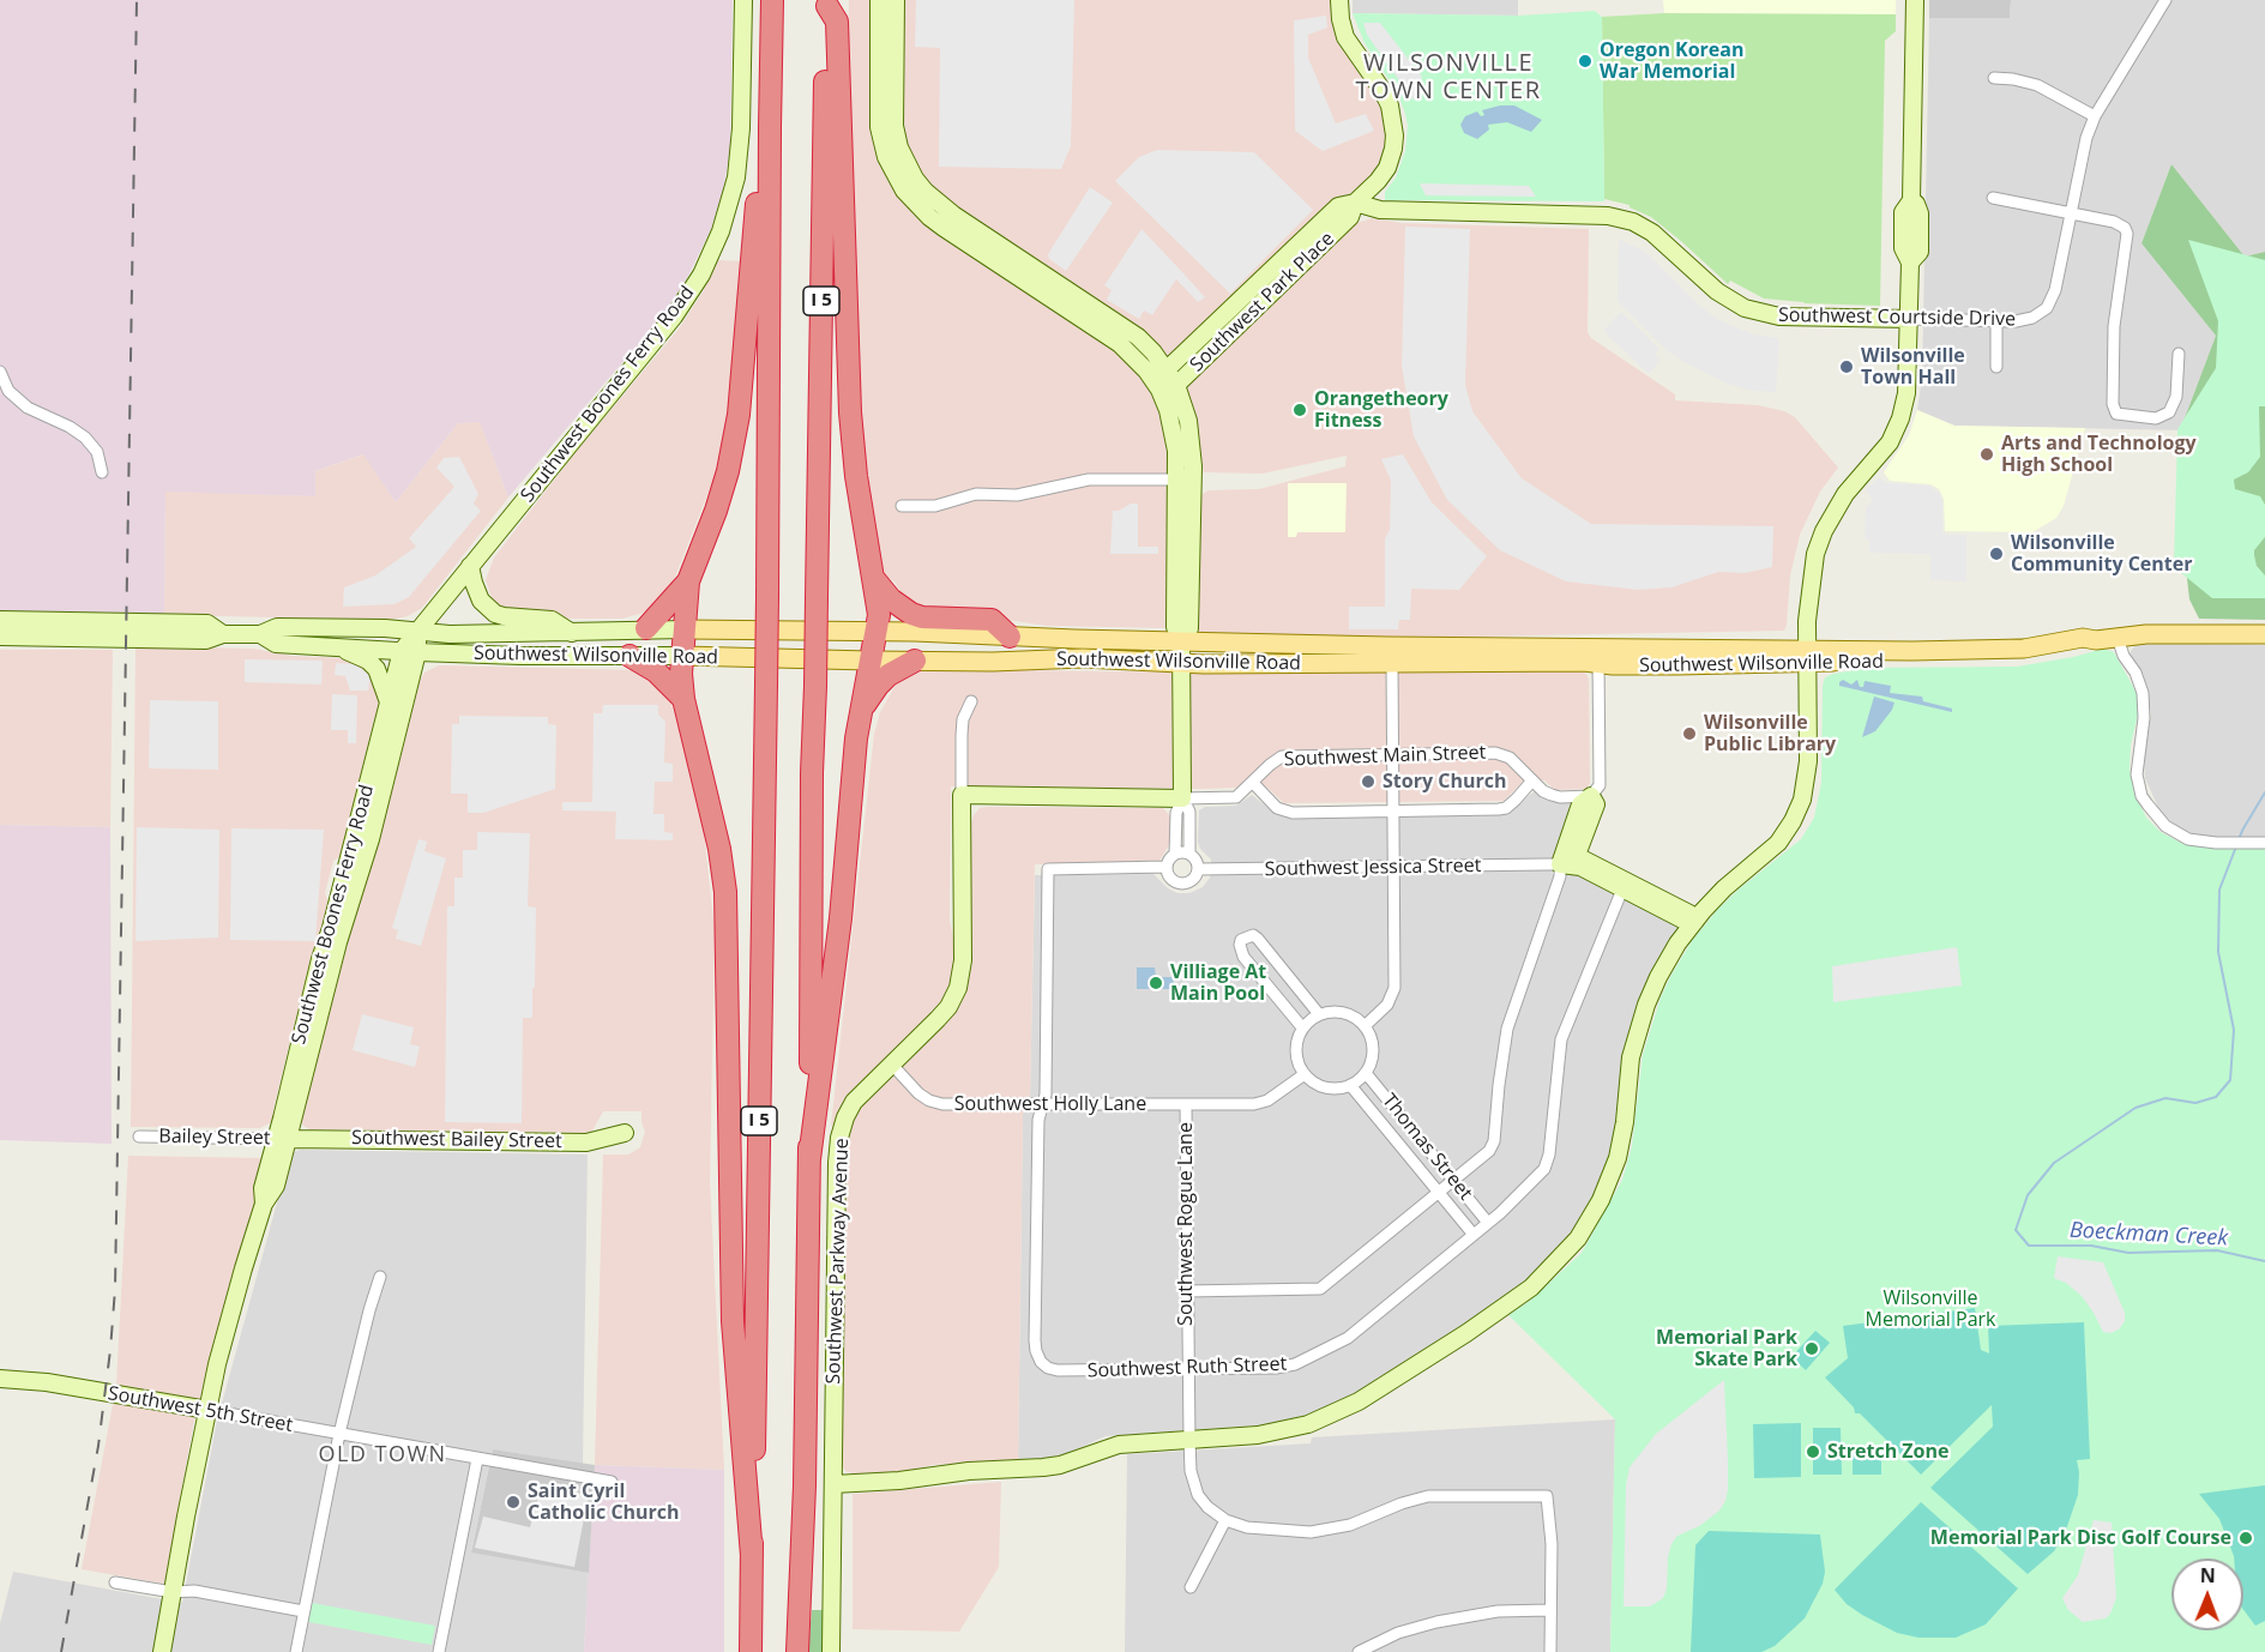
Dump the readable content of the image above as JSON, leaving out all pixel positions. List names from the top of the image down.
{
  "streets": {
    "highway": ["I 5"],
    "main road": ["Southwest Wilsonville Road"],
    "street": [
      "Southwest Park Place",
      "Southwest Courtside Drive",
      "Southwest Boones Ferry Road",
      "Southwest Main Street",
      "Southwest Jessica Street",
      "Southwest Holly Lane",
      "Bailey Street",
      "Southwest Bailey Street",
      "Thomas Street",
      "Southwest Rogue Lane",
      "Southwest Parkway Avenue",
      "Southwest Ruth Street",
      "Southwest 5th Street"
    ]
  },
  "crossings": [
    ["I 5", "Southwest Wilsonville Road"],
    ["Southwest Park Place", "Southwest Courtside Drive"],
    ["Southwest Boones Ferry Road", "Southwest Wilsonville Road"],
    ["Southwest Boones Ferry Road", "Bailey Street"],
    ["Southwest Boones Ferry Road", "Southwest Bailey Street"],
    ["Southwest Boones Ferry Road", "Southwest 5th Street"],
    ["Southwest Main Street", "Southwest Parkway Avenue"],
    ["Southwest Jessica Street", "Southwest Ruth Street"],
    ["Southwest Holly Lane", "Thomas Street"],
    ["Southwest Holly Lane", "Southwest Rogue Lane"],
    ["Southwest Holly Lane", "Southwest Parkway Avenue"],
    ["Southwest Holly Lane", "Southwest Ruth Street"],
    ["Bailey Street", "Southwest Bailey Street"],
    ["Thomas Street", "Southwest Ruth Street"],
    ["Southwest Rogue Lane", "Southwest Ruth Street"]
  ],
  "districts": ["WILSONVILLE TOWN CENTER", "OLD TOWN"],
  "water": ["Boeckman Creek"],
  "parks": ["Wilsonville Memorial Park"],
  "places": [
    "Oregon Korean War Memorial",
    "Wilsonville Town Hall",
    "Orangetheory Fitness",
    "Arts and Technology High School",
    "Wilsonville Community Center",
    "Wilsonville Public Library",
    "Story Church",
    "Villiage At Main Pool",
    "Memorial Park Skate Park",
    "Stretch Zone",
    "Saint Cyril Catholic Church",
    "Memorial Park Disc Golf Course"
  ],
  "north": "top"
}
